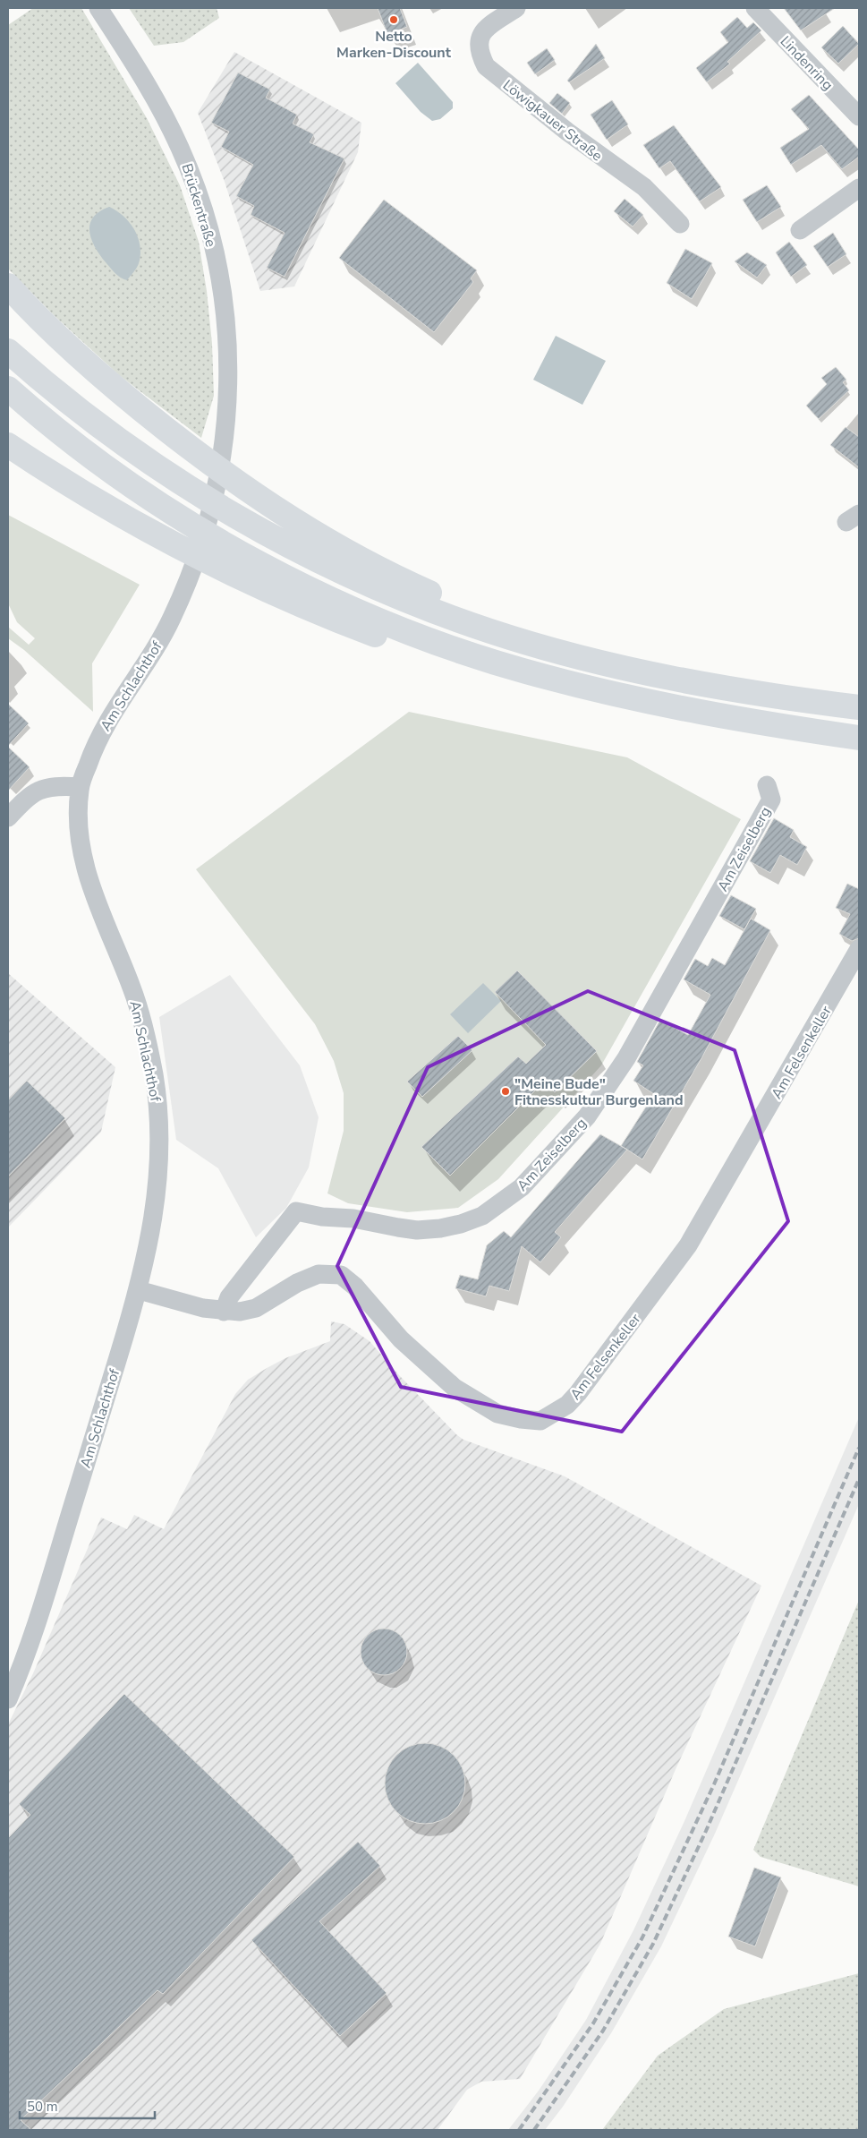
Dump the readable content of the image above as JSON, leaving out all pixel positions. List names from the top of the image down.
{
  "streets": {
    "street": [
      "Lindenring",
      "Löwigkauer Straße",
      "Brückentraße",
      "Am Schlachthof",
      "Am Zeiselberg",
      "Am Felsenkeller"
    ]
  },
  "crossings": [
    ["Brückentraße", "Am Schlachthof"],
    ["Am Schlachthof", "Am Felsenkeller"],
    ["Am Zeiselberg", "Am Felsenkeller"]
  ],
  "places": ["Netto Marken-Discount", "\"Meine Bude\" Fitnesskultur Burgenland"],
  "scale_bar": "50 m"
}
